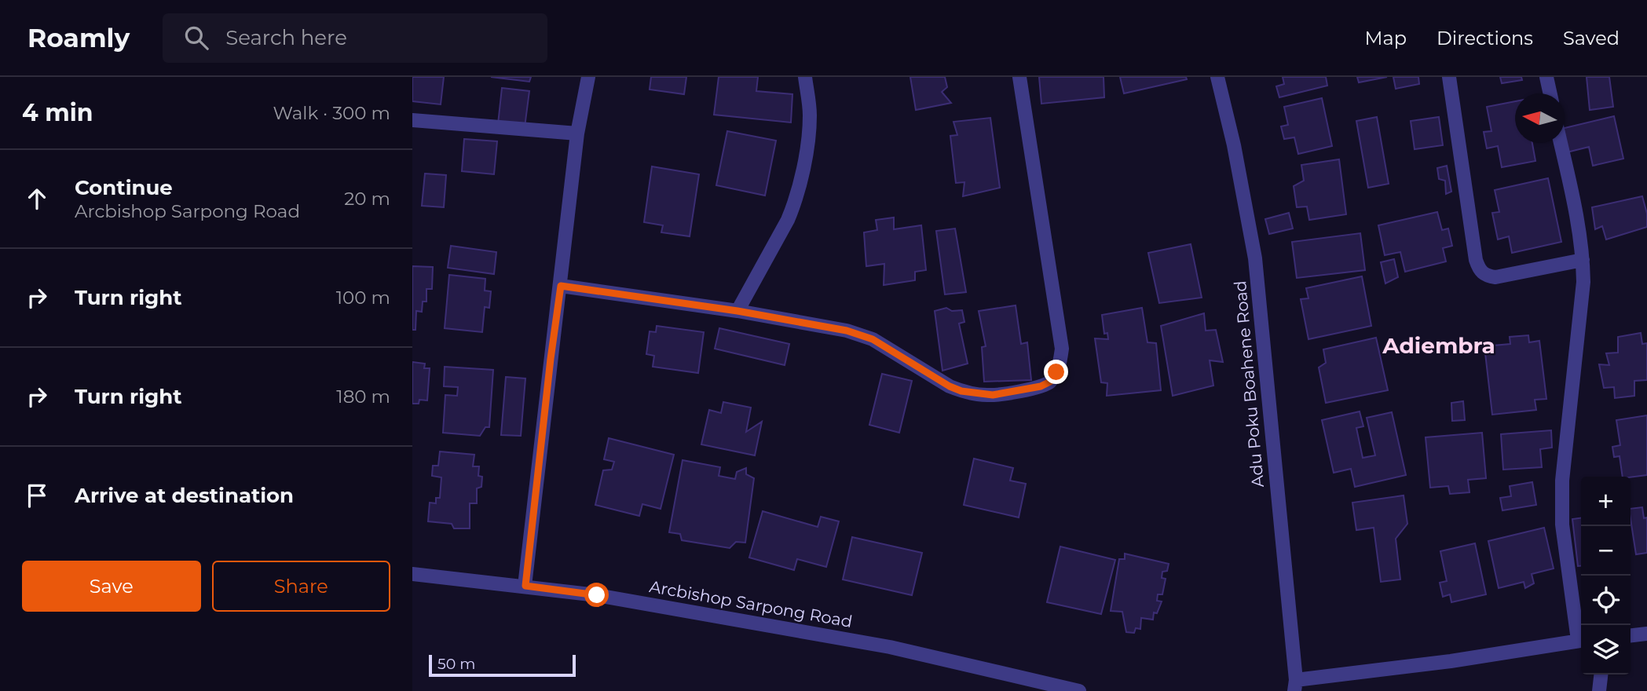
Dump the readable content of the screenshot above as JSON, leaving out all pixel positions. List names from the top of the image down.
{
  "streets": {
    "street": ["Adu Poku Boahene Road", "Arcbishop Sarpong Road"]
  },
  "districts": ["Adiembra"],
  "scale_bar": "50 m",
  "north": "left",
  "page": {
    "header": "Roamly",
    "search": "Search here",
    "nav": ["Map", "Directions", "Saved"],
    "heading": ["4 min", "Walk · 300 m"],
    "list": [
      ["Continue", "Arcbishop Sarpong Road", "20 m"],
      ["Turn right", "100 m"],
      ["Turn right", "180 m"],
      "Arrive at destination"
    ],
    "map_buttons": ["+", "−"],
    "buttons": ["Save", "Share"],
    "scale": "50 m"
  }
}
